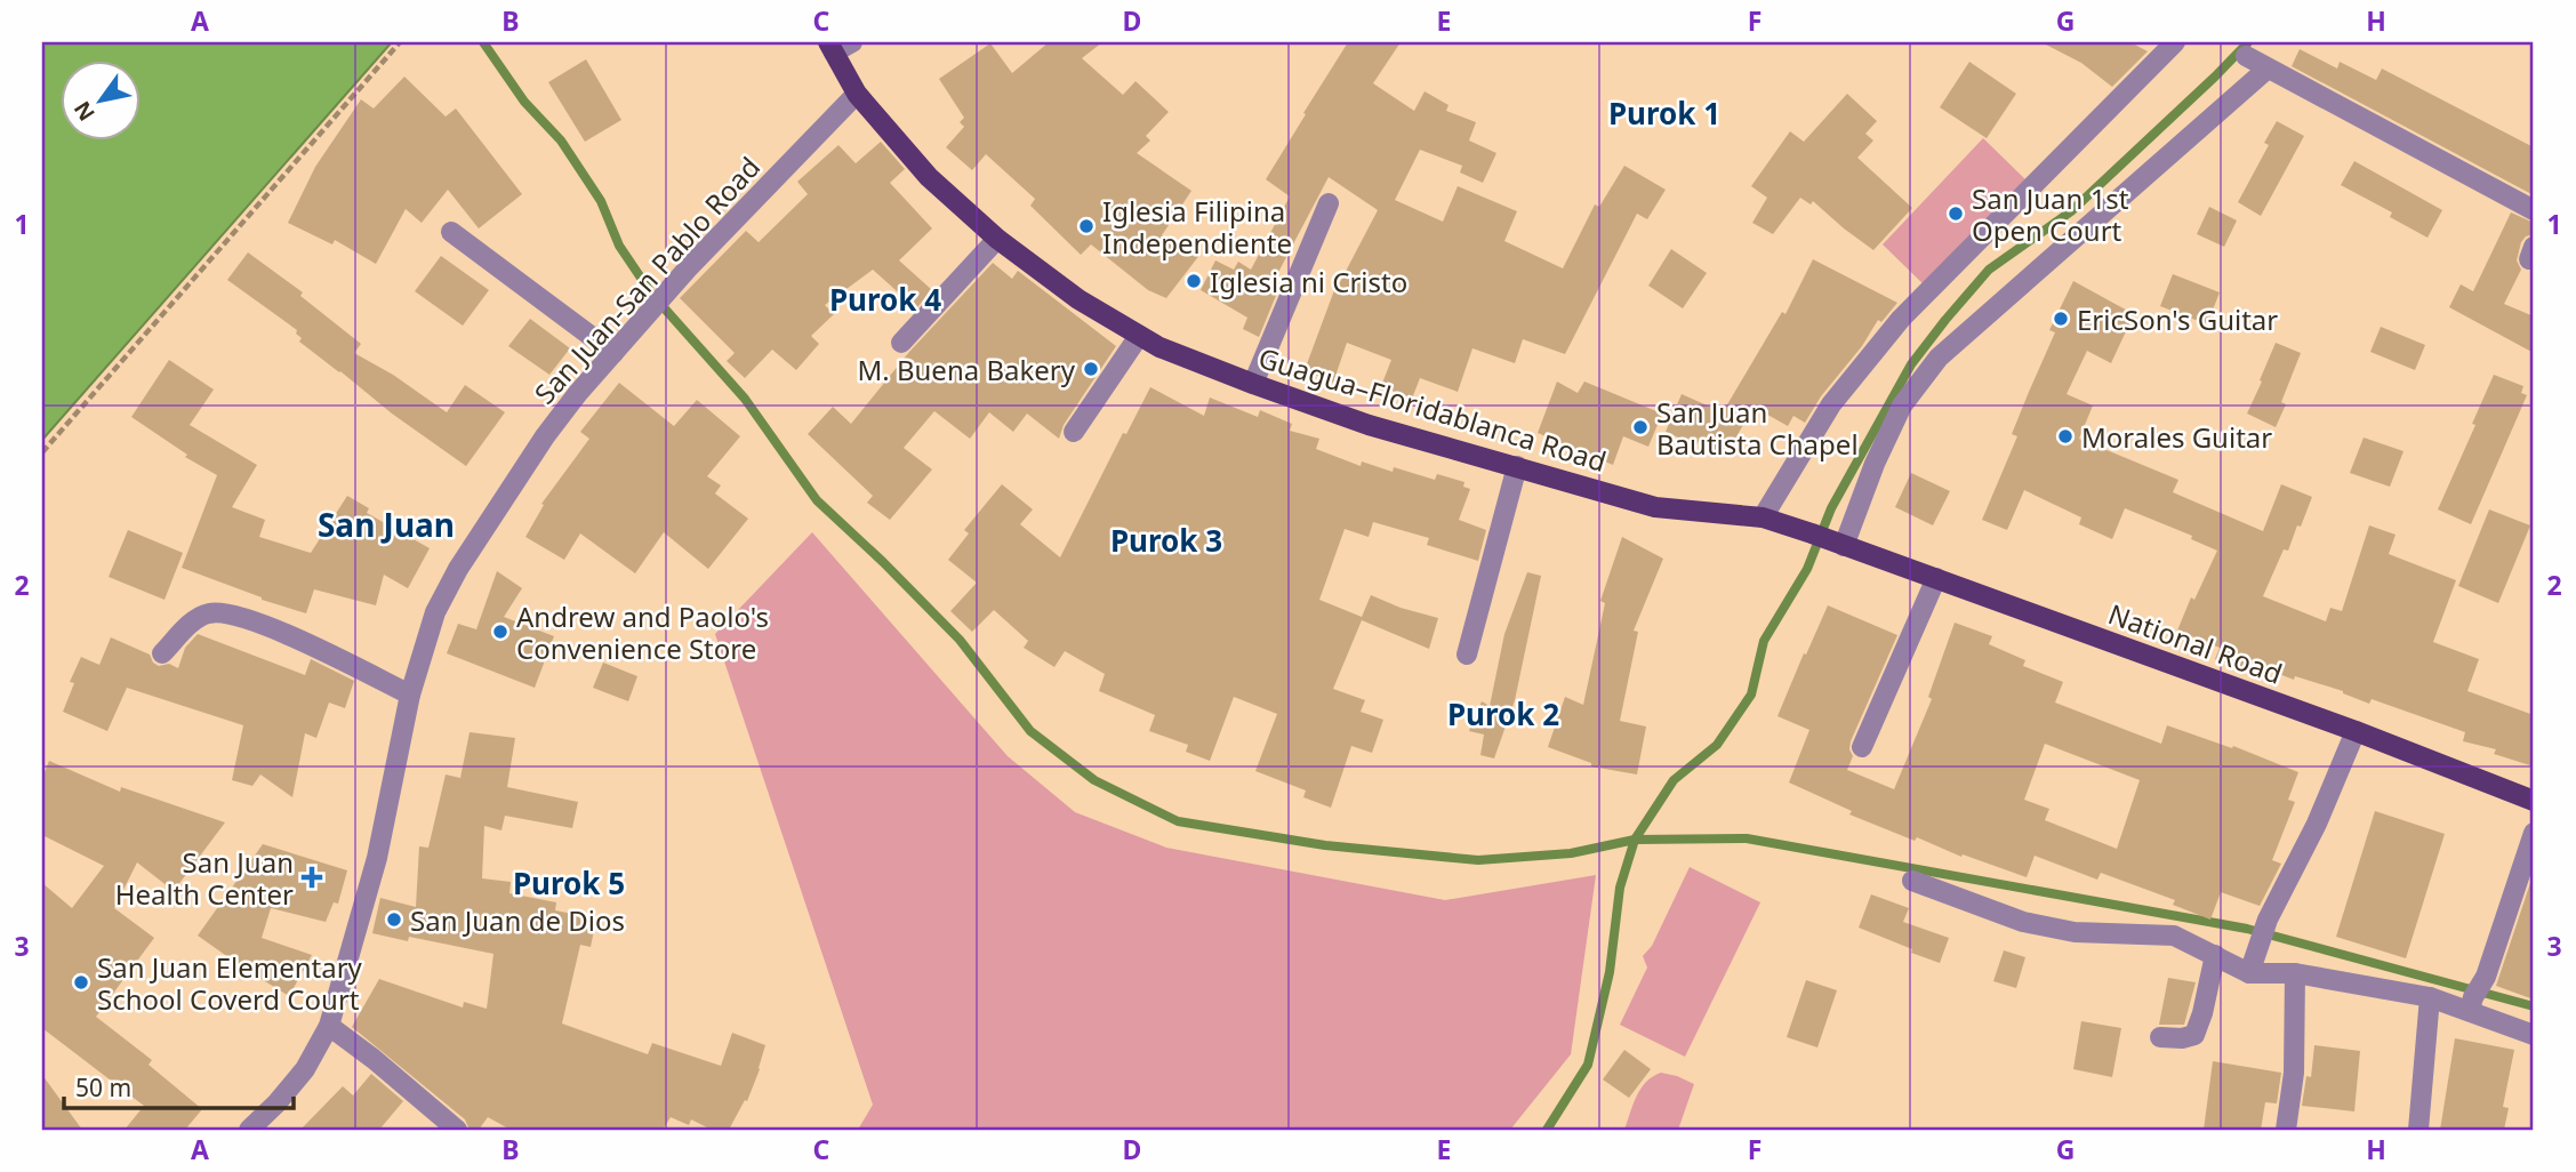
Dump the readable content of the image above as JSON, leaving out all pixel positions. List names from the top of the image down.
{
  "streets": {
    "main road": ["Guagua–Floridablanca Road", "National Road"],
    "street": ["San Juan-San Pablo Road"]
  },
  "crossings": [
    ["San Juan-San Pablo Road", "Guagua–Floridablanca Road"],
    ["Guagua–Floridablanca Road", "National Road"]
  ],
  "districts": [
    "Purok 1",
    "Purok 4",
    "San Juan",
    "Purok 3",
    "Purok 2",
    "Purok 5"
  ],
  "places": {
    "other": [
      "San Juan 1st Open Court",
      "Iglesia Filipina Independiente",
      "Iglesia ni Cristo",
      "EricSon's Guitar",
      "M. Buena Bakery",
      "San Juan Bautista Chapel",
      "Morales Guitar",
      "Andrew and Paolo's Convenience Store",
      "San Juan de Dios",
      "San Juan Elementary School Coverd Court"
    ],
    "health": ["San Juan Health Center"]
  },
  "scale_bar": "50 m",
  "north": "bottom left",
  "grid": {
    "columns": [
      "A",
      "B",
      "C",
      "D",
      "E",
      "F",
      "G",
      "H"
    ],
    "rows": ["1", "2", "3"]
  }
}
